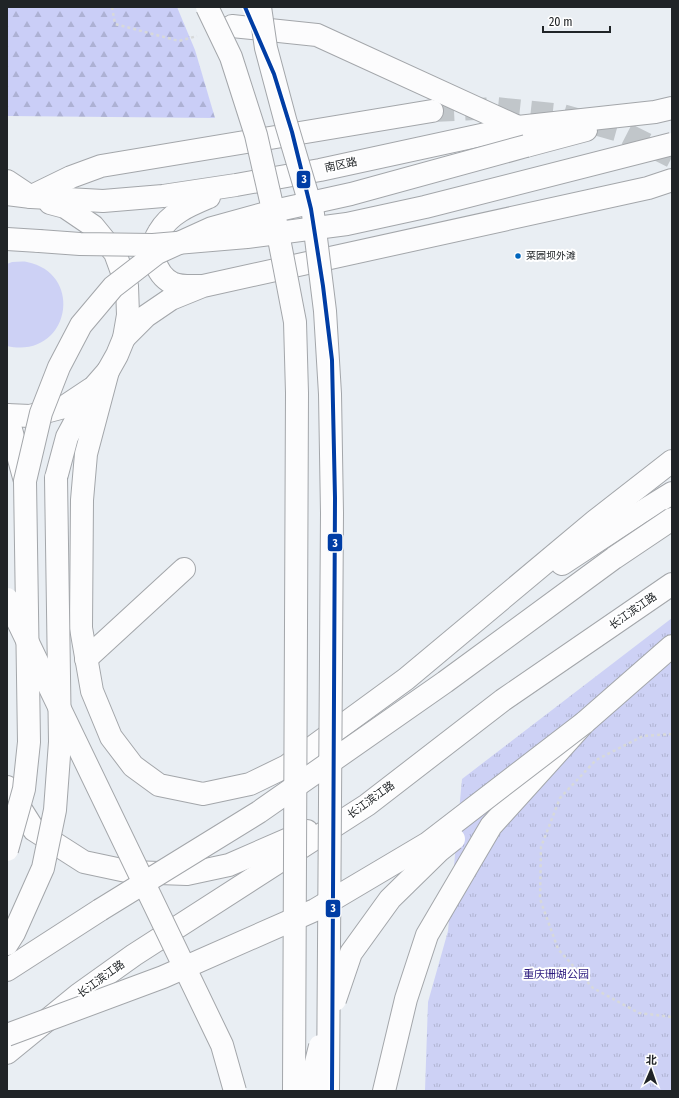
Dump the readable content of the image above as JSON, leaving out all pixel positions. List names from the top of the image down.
{
  "streets": {
    "main road": ["南区路", "长江滨江路"]
  },
  "parks": ["重庆珊瑚公园"],
  "places": ["菜园坝外滩"],
  "lines": ["transit line 3"],
  "scale_bar": "20 m",
  "north": "top"
}
